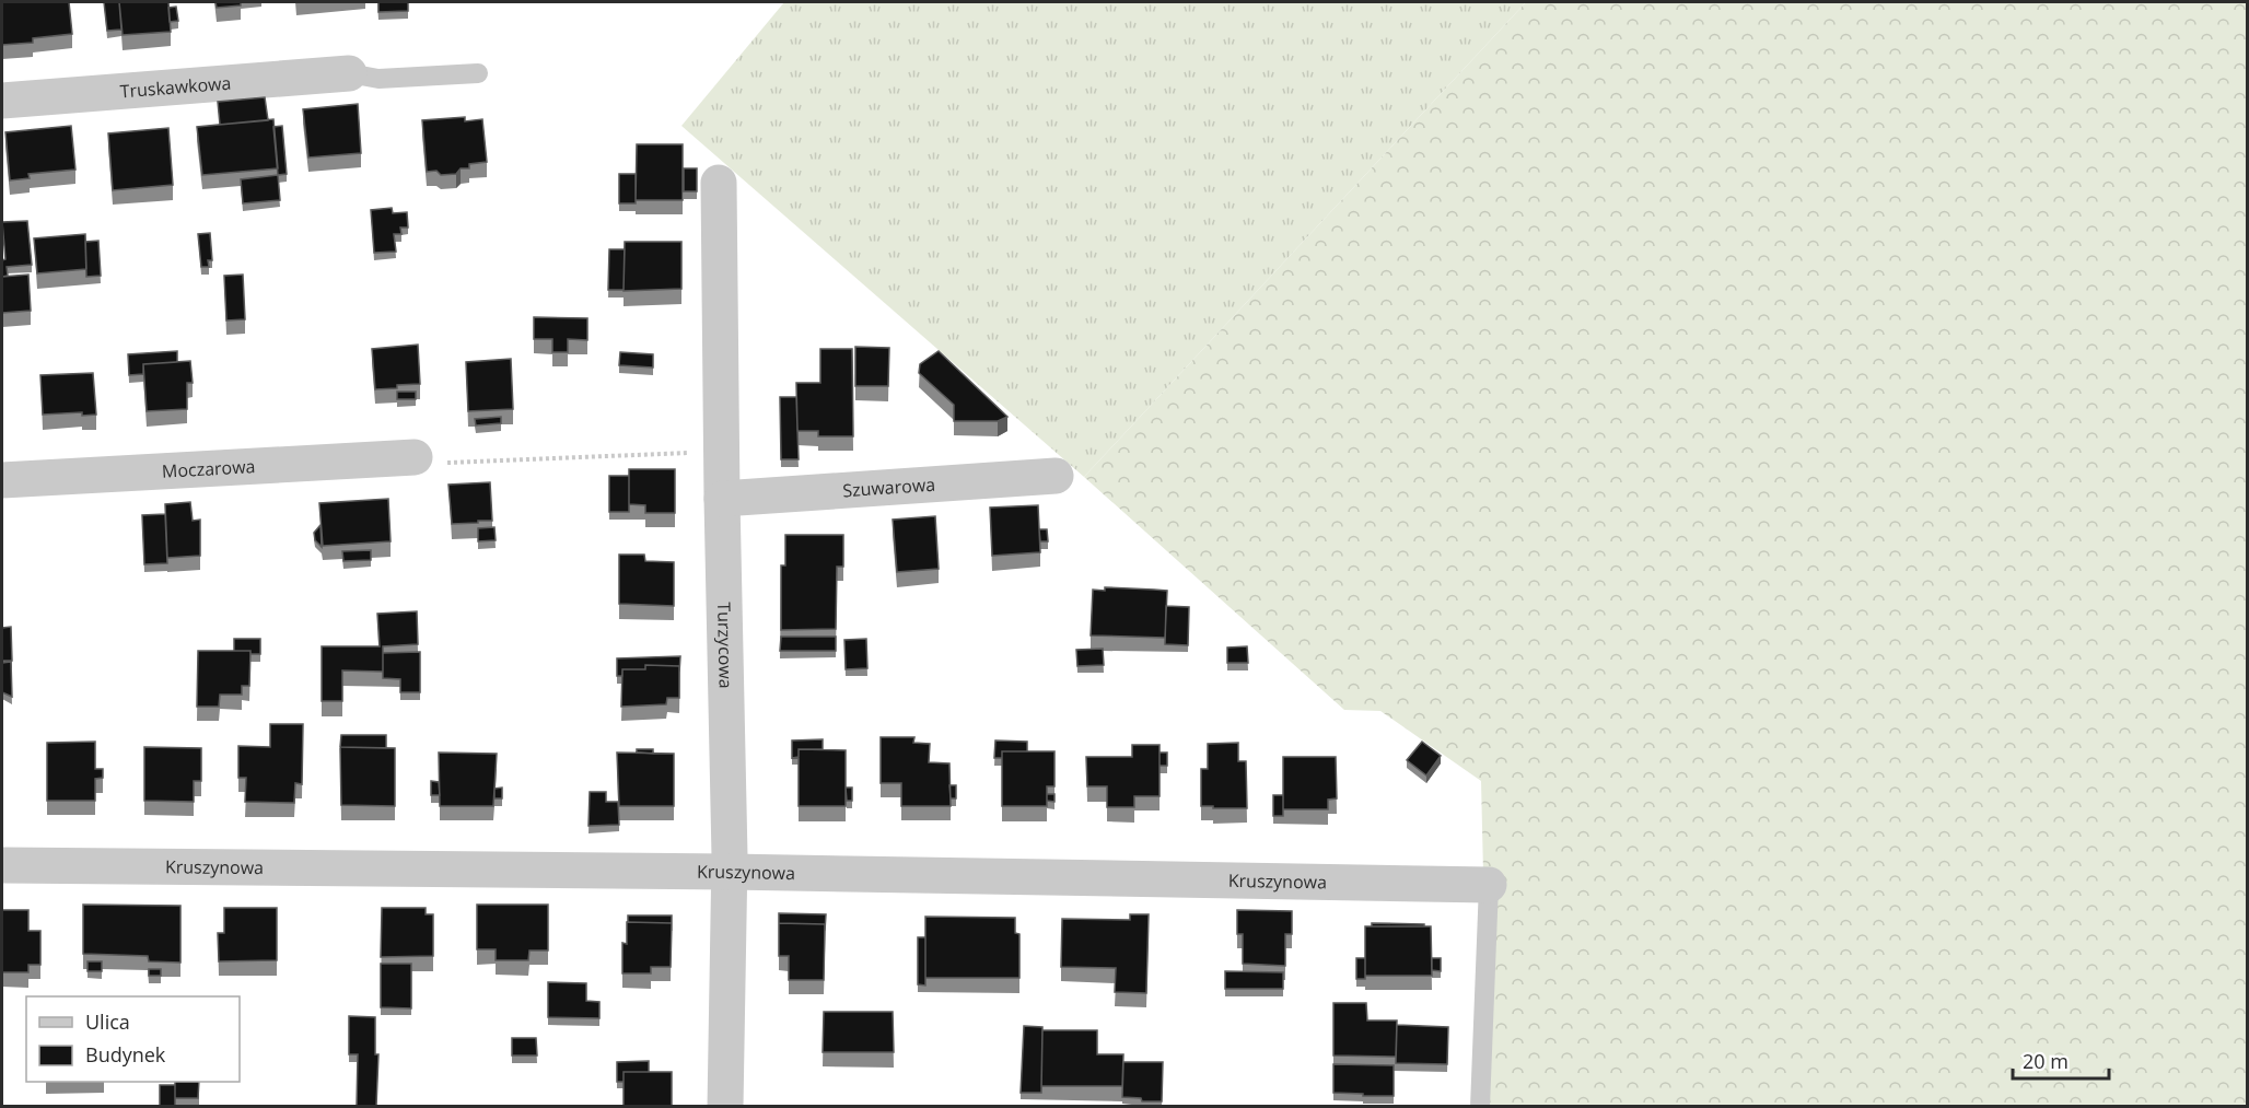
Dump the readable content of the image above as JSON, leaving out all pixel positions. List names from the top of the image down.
{
  "streets": {
    "street": [
      "Truskawkowa",
      "Moczarowa",
      "Szuwarowa",
      "Turzycowa",
      "Kruszynowa"
    ]
  },
  "crossings": [
    ["Szuwarowa", "Turzycowa"],
    ["Turzycowa", "Kruszynowa"]
  ],
  "legend": ["Ulica", "Budynek"],
  "scale_bar": "20 m"
}
